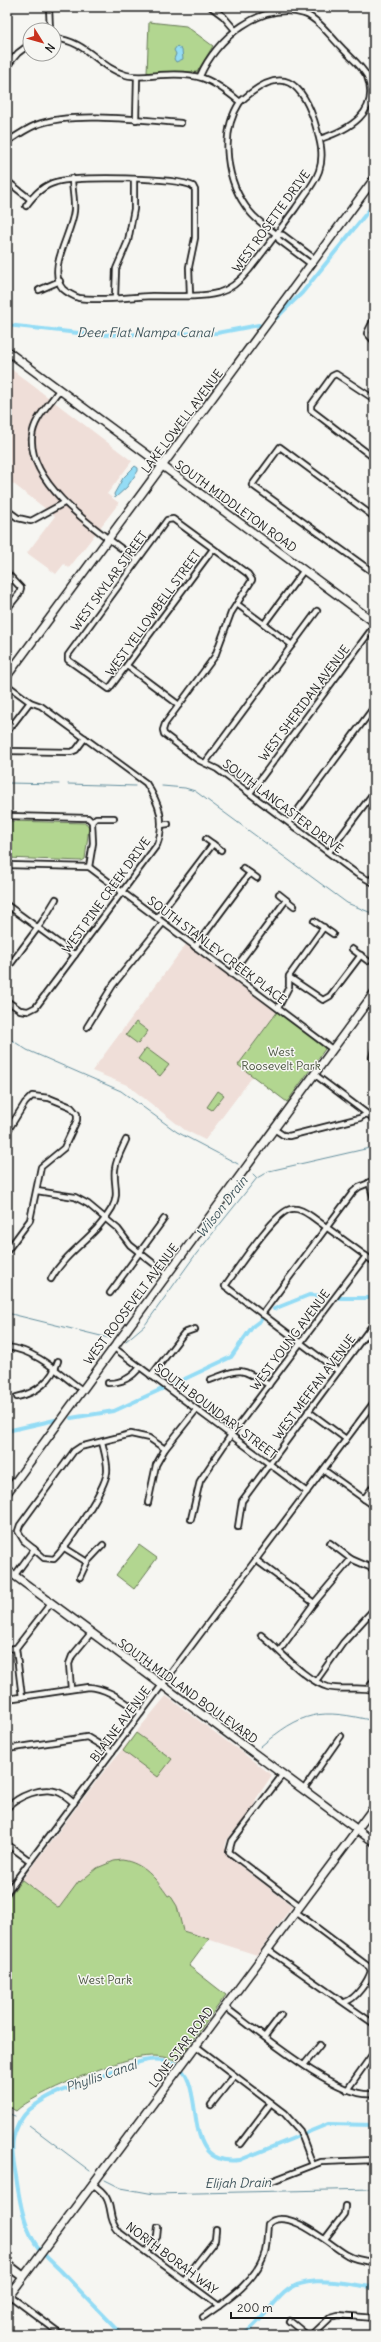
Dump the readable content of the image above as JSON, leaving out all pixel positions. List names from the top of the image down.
{
  "streets": {
    "street": [
      "WEST ROSETTE DRIVE",
      "LAKE LOWELL AVENUE",
      "SOUTH MIDDLETON ROAD",
      "WEST SKYLAR STREET",
      "WEST YELLOWBELL STREET",
      "WEST SHERIDAN AVENUE",
      "SOUTH LANCASTER DRIVE",
      "WEST PINE CREEK DRIVE",
      "SOUTH STANLEY CREEK PLACE",
      "WEST ROOSEVELT AVENUE",
      "WEST YOUNG AVENUE",
      "WEST MEFFAN AVENUE",
      "SOUTH BOUNDARY STREET",
      "SOUTH MIDLAND BOULEVARD",
      "BLAINE AVENUE",
      "LONE STAR ROAD",
      "NORTH BORAH WAY"
    ]
  },
  "crossings": [
    ["LAKE LOWELL AVENUE", "SOUTH MIDDLETON ROAD"],
    ["SOUTH MIDDLETON ROAD", "WEST SHERIDAN AVENUE"],
    ["WEST SKYLAR STREET", "WEST YELLOWBELL STREET"],
    ["WEST SHERIDAN AVENUE", "SOUTH LANCASTER DRIVE"],
    ["WEST PINE CREEK DRIVE", "SOUTH STANLEY CREEK PLACE"],
    ["SOUTH STANLEY CREEK PLACE", "WEST ROOSEVELT AVENUE"],
    ["WEST ROOSEVELT AVENUE", "SOUTH BOUNDARY STREET"],
    ["WEST YOUNG AVENUE", "SOUTH BOUNDARY STREET"],
    ["WEST MEFFAN AVENUE", "SOUTH BOUNDARY STREET"],
    ["SOUTH BOUNDARY STREET", "BLAINE AVENUE"],
    ["SOUTH MIDLAND BOULEVARD", "BLAINE AVENUE"],
    ["SOUTH MIDLAND BOULEVARD", "LONE STAR ROAD"],
    ["LONE STAR ROAD", "NORTH BORAH WAY"]
  ],
  "water": [
    "Deer Flat Nampa Canal",
    "Wilson Drain",
    "Phyllis Canal",
    "Elijah Drain"
  ],
  "parks": ["West Roosevelt Park", "West Park"],
  "scale_bar": "200 m",
  "north": "bottom right"
}
